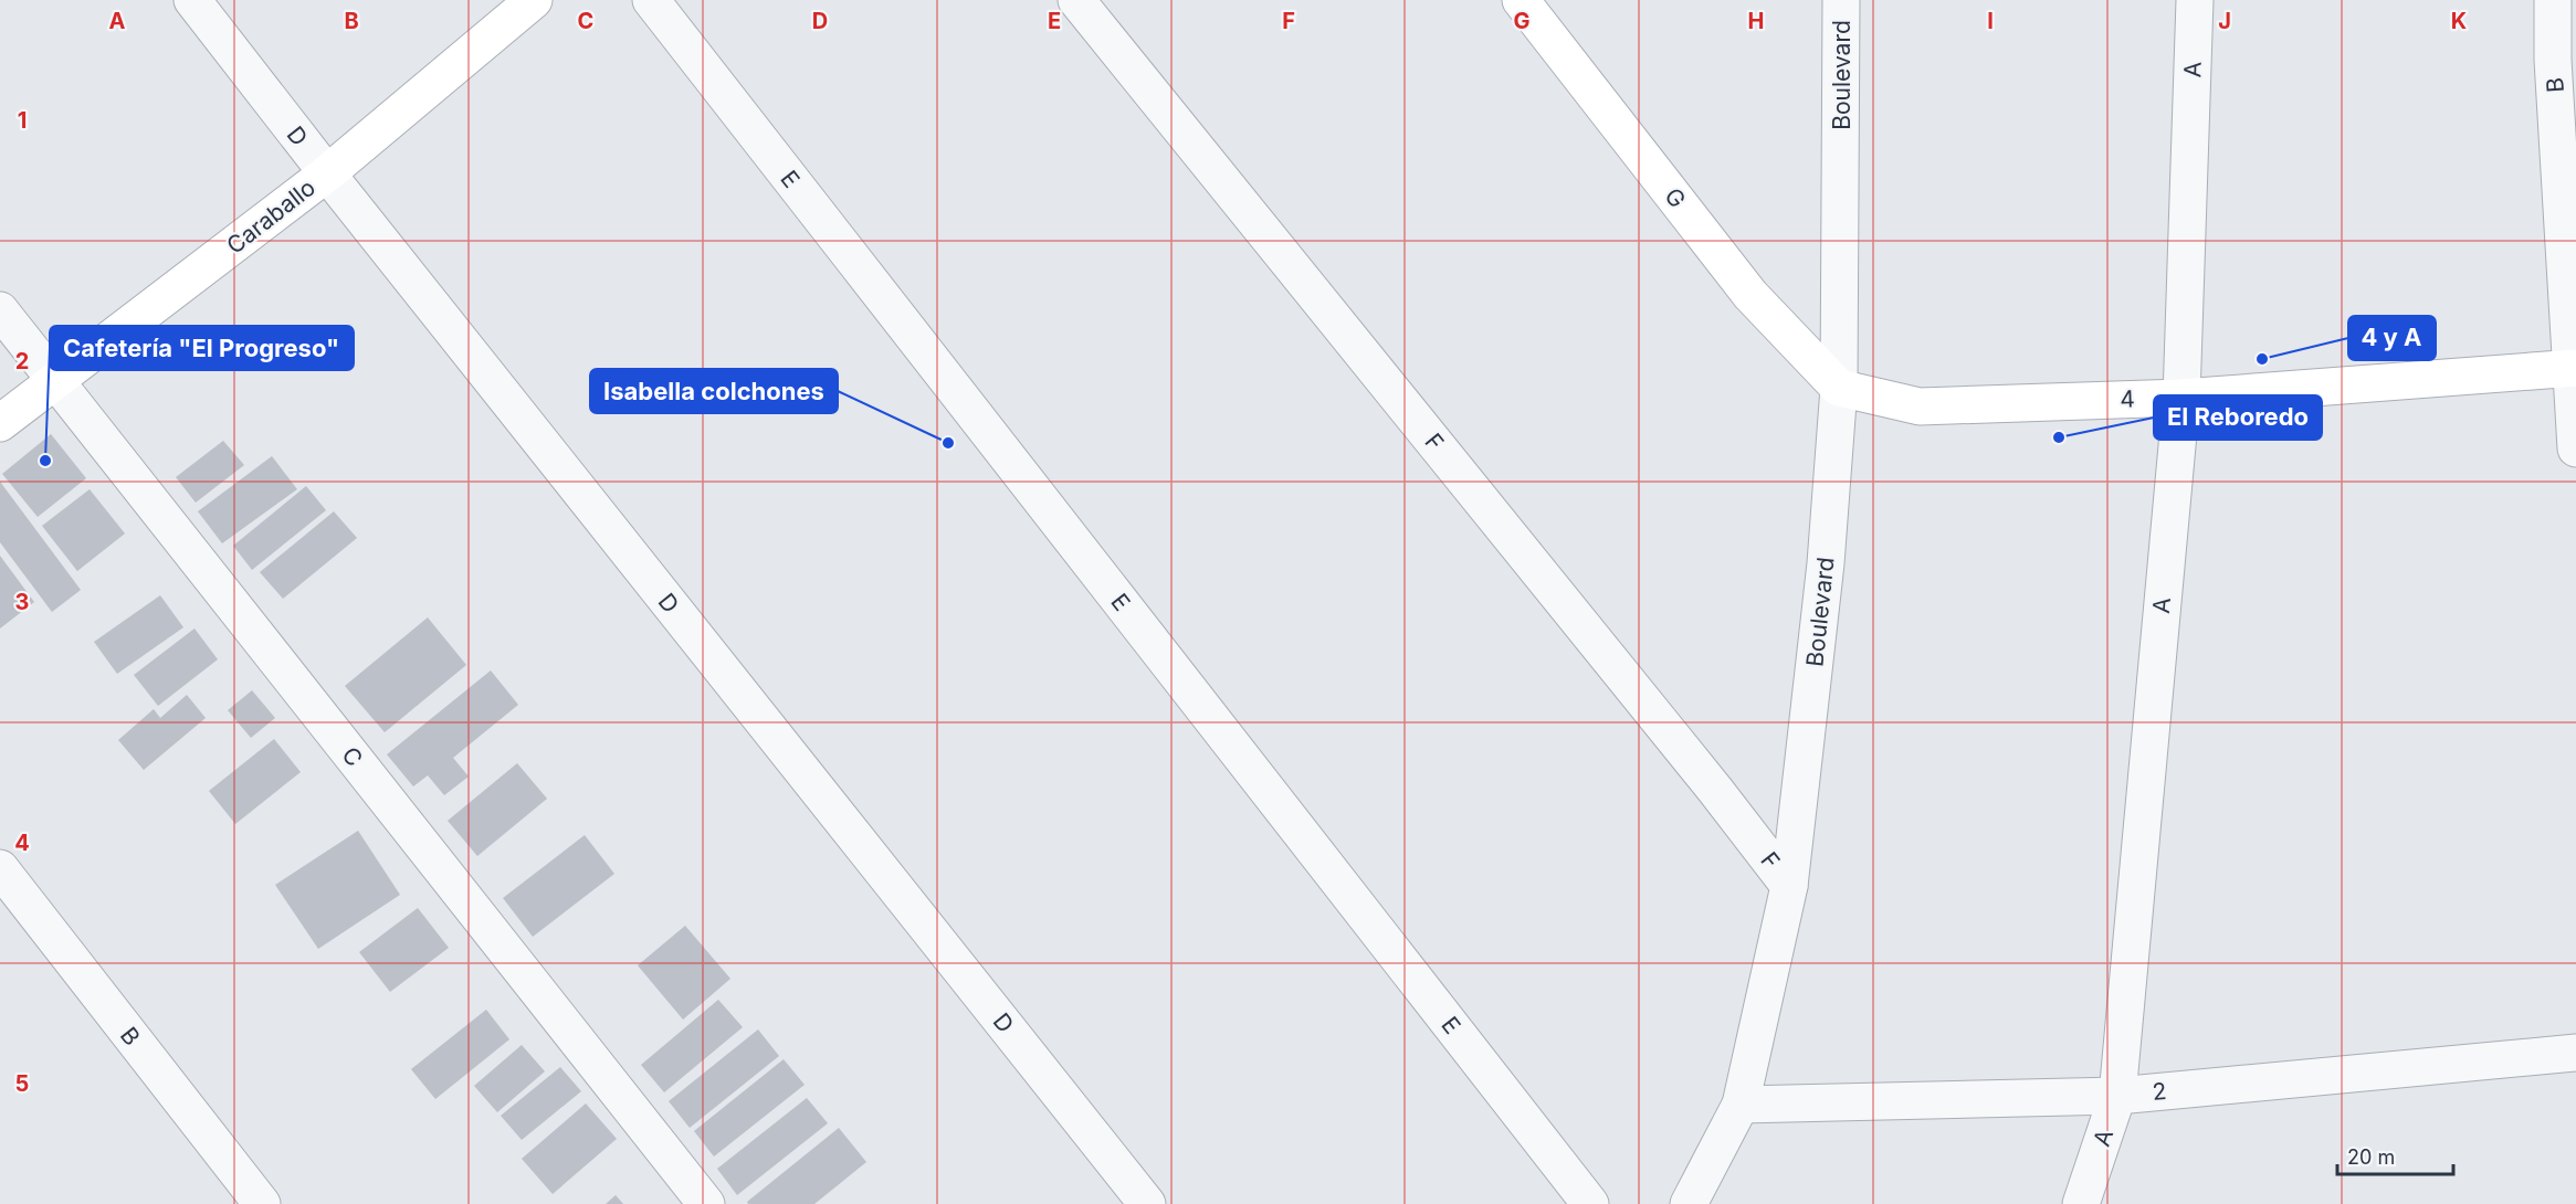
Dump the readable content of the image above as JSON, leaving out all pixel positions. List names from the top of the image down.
{
  "streets": {
    "street": [
      "A",
      "Boulevard",
      "B",
      "D",
      "E",
      "G",
      "Caraballo",
      "4",
      "F",
      "C",
      "2"
    ]
  },
  "crossings": [
    ["A", "4"],
    ["A", "2"],
    ["Boulevard", "G"],
    ["Boulevard", "4"],
    ["Boulevard", "F"],
    ["Boulevard", "2"],
    ["B", "4"],
    ["D", "Caraballo"],
    ["G", "4"],
    ["Caraballo", "C"]
  ],
  "places": [
    "4 y A",
    "El Reboredo",
    "Isabella colchones",
    "Cafetería \"El Progreso\""
  ],
  "scale_bar": "20 m",
  "grid": {
    "columns": [
      "A",
      "B",
      "C",
      "D",
      "E",
      "F",
      "G",
      "H",
      "I",
      "J",
      "K"
    ],
    "rows": [
      "1",
      "2",
      "3",
      "4",
      "5"
    ]
  }
}
